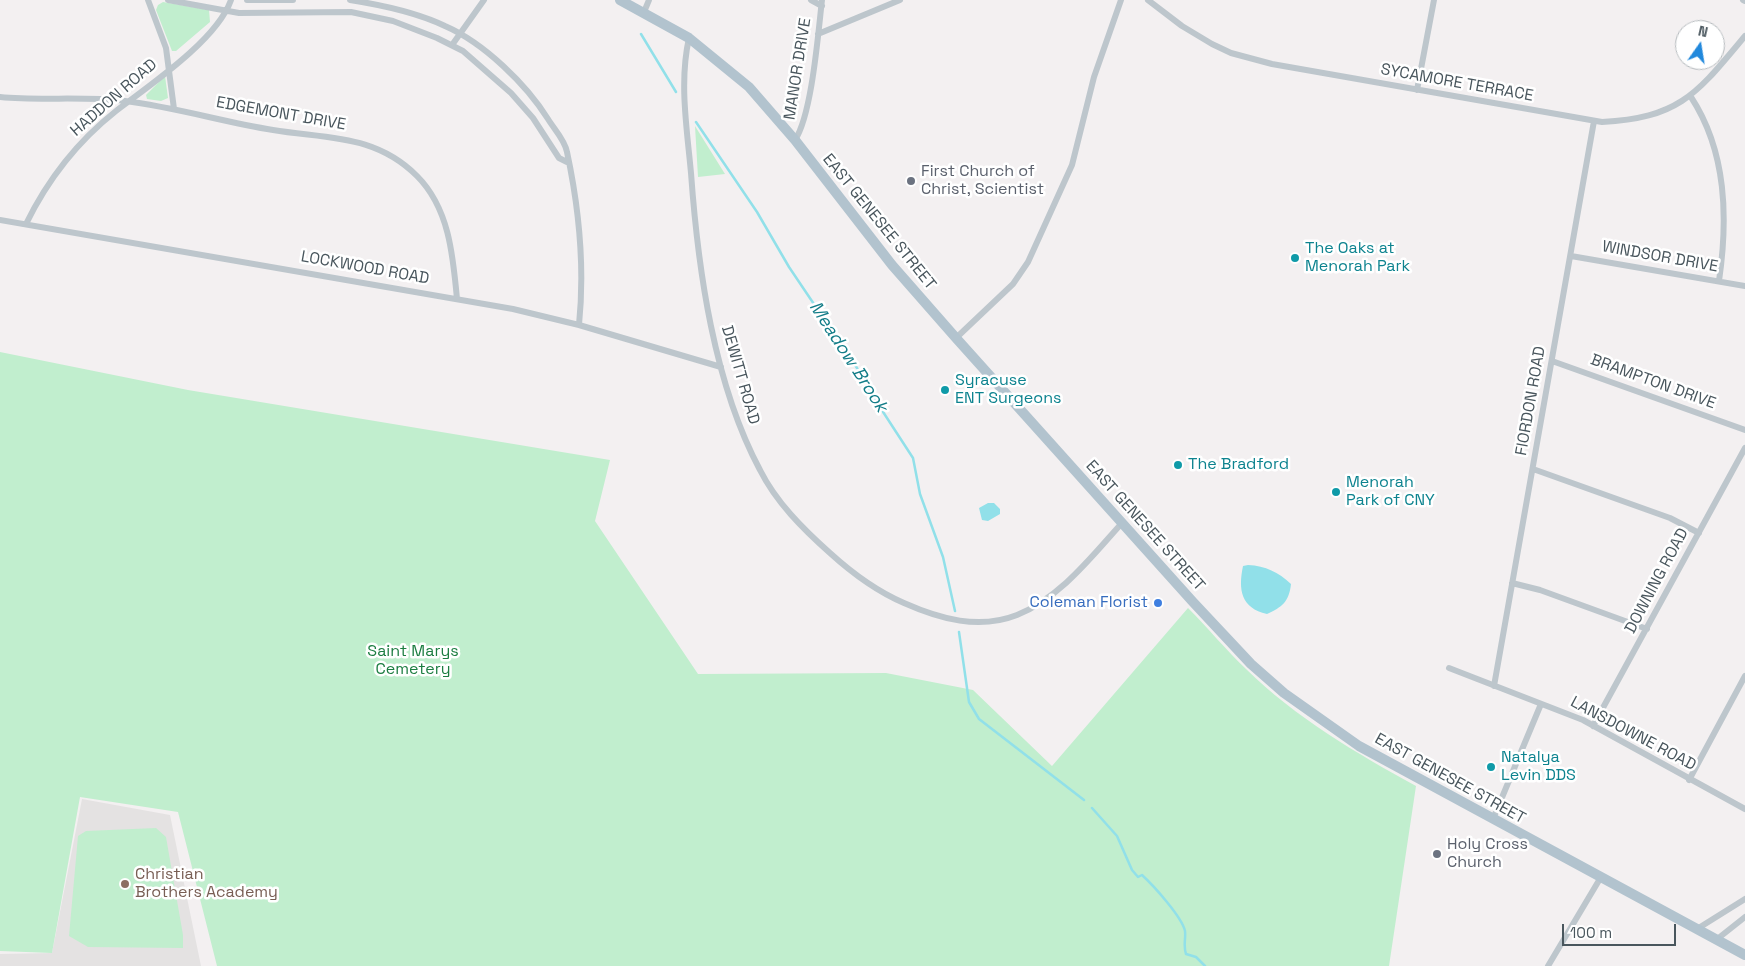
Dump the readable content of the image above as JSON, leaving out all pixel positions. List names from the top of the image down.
{
  "streets": {
    "main road": ["EAST GENESEE STREET"],
    "street": [
      "MANOR DRIVE",
      "SYCAMORE TERRACE",
      "HADDON ROAD",
      "EDGEMONT DRIVE",
      "WINDSOR DRIVE",
      "LOCKWOOD ROAD",
      "DEWITT ROAD",
      "BRAMPTON DRIVE",
      "FIORDON ROAD",
      "DOWNING ROAD",
      "LANSDOWNE ROAD"
    ]
  },
  "crossings": [
    ["MANOR DRIVE", "EAST GENESEE STREET"],
    ["SYCAMORE TERRACE", "FIORDON ROAD"],
    ["HADDON ROAD", "EDGEMONT DRIVE"],
    ["HADDON ROAD", "LOCKWOOD ROAD"],
    ["EDGEMONT DRIVE", "LOCKWOOD ROAD"],
    ["EAST GENESEE STREET", "DEWITT ROAD"],
    ["WINDSOR DRIVE", "FIORDON ROAD"],
    ["LOCKWOOD ROAD", "DEWITT ROAD"],
    ["BRAMPTON DRIVE", "FIORDON ROAD"],
    ["FIORDON ROAD", "LANSDOWNE ROAD"],
    ["DOWNING ROAD", "LANSDOWNE ROAD"]
  ],
  "water": ["Meadow Brook"],
  "parks": ["Saint Marys Cemetery"],
  "places": [
    "First Church of Christ, Scientist",
    "The Oaks at Menorah Park",
    "Syracuse ENT Surgeons",
    "The Bradford",
    "Menorah Park of CNY",
    "Coleman Florist",
    "Natalya Levin DDS",
    "Holy Cross Church",
    "Christian Brothers Academy"
  ],
  "scale_bar": "100 m",
  "north": "top"
}
